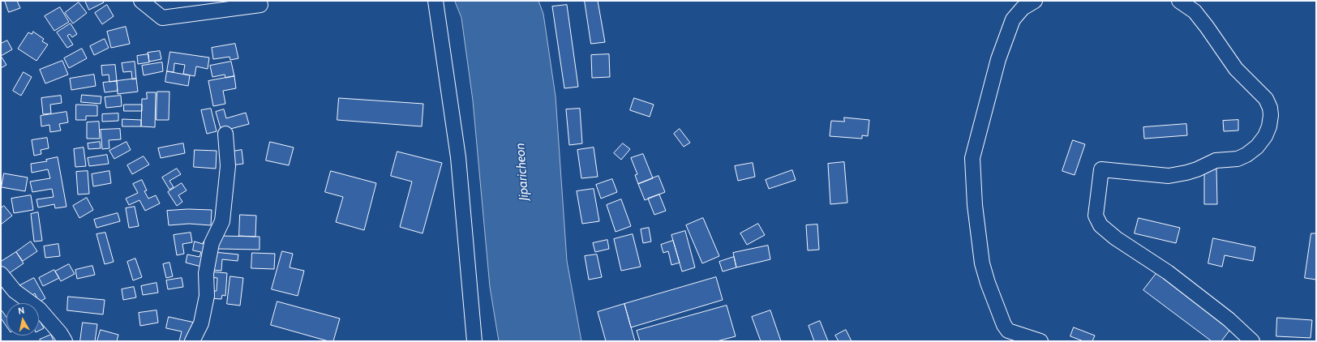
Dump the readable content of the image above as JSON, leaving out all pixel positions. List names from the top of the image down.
{
  "water": ["Jiparicheon"],
  "north": "top"
}
